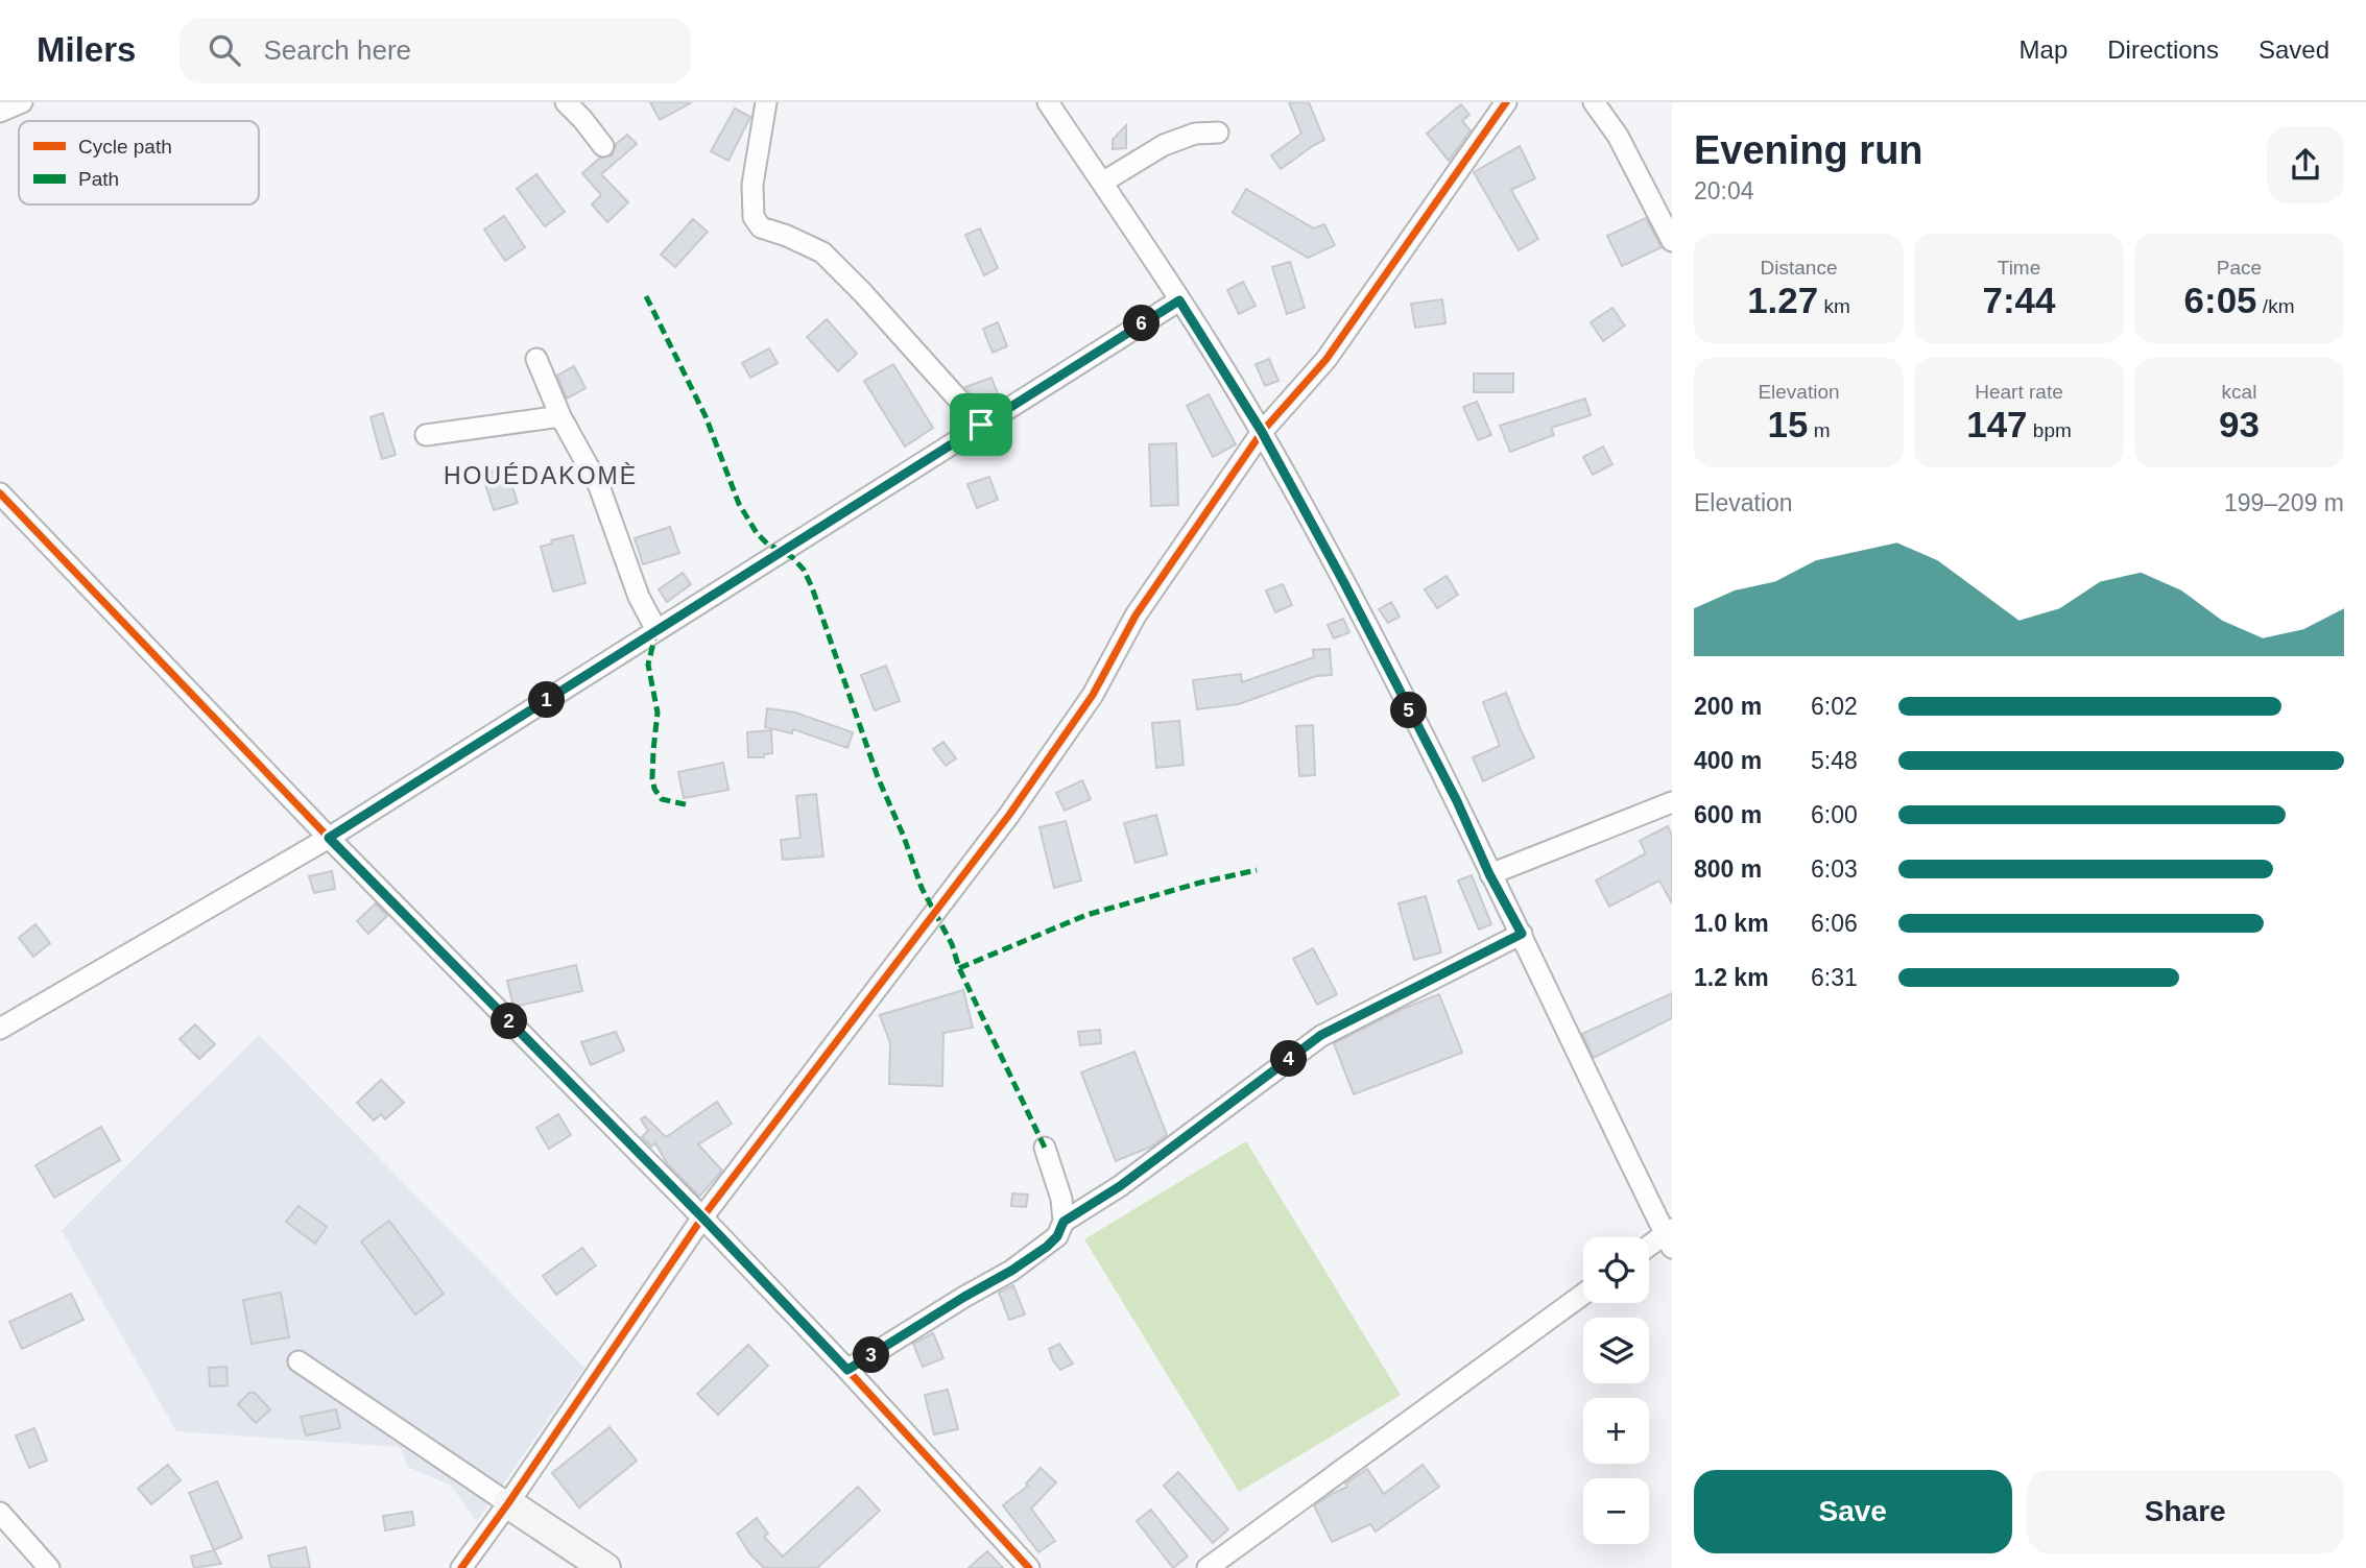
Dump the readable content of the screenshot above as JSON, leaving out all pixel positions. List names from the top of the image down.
{
  "districts": ["HOUÉDAKOMÈ"],
  "legend": ["Cycle path", "Path"],
  "page": {
    "header": "Milers",
    "search": "Search here",
    "nav": ["Map", "Directions", "Saved"],
    "heading": ["Evening run", "20:04"],
    "stats": [
      ["Distance", "1.27 km"],
      ["Time", "7:44"],
      ["Pace", "6:05 /km"],
      ["Elevation", "15 m"],
      ["Heart rate", "147 bpm"],
      ["kcal", "93"]
    ],
    "pins": [
      "6",
      "1",
      "5",
      "2",
      "4",
      "3"
    ],
    "chart": ["Elevation", "199–209 m"],
    "list": [
      {
        "name": "200 m",
        "note": "6:02"
      },
      {
        "name": "400 m",
        "note": "5:48"
      },
      {
        "name": "600 m",
        "note": "6:00"
      },
      {
        "name": "800 m",
        "note": "6:03"
      },
      {
        "name": "1.0 km",
        "note": "6:06"
      },
      {
        "name": "1.2 km",
        "note": "6:31"
      }
    ],
    "map_buttons": ["+", "−"],
    "buttons": ["Save", "Share"]
  }
}
